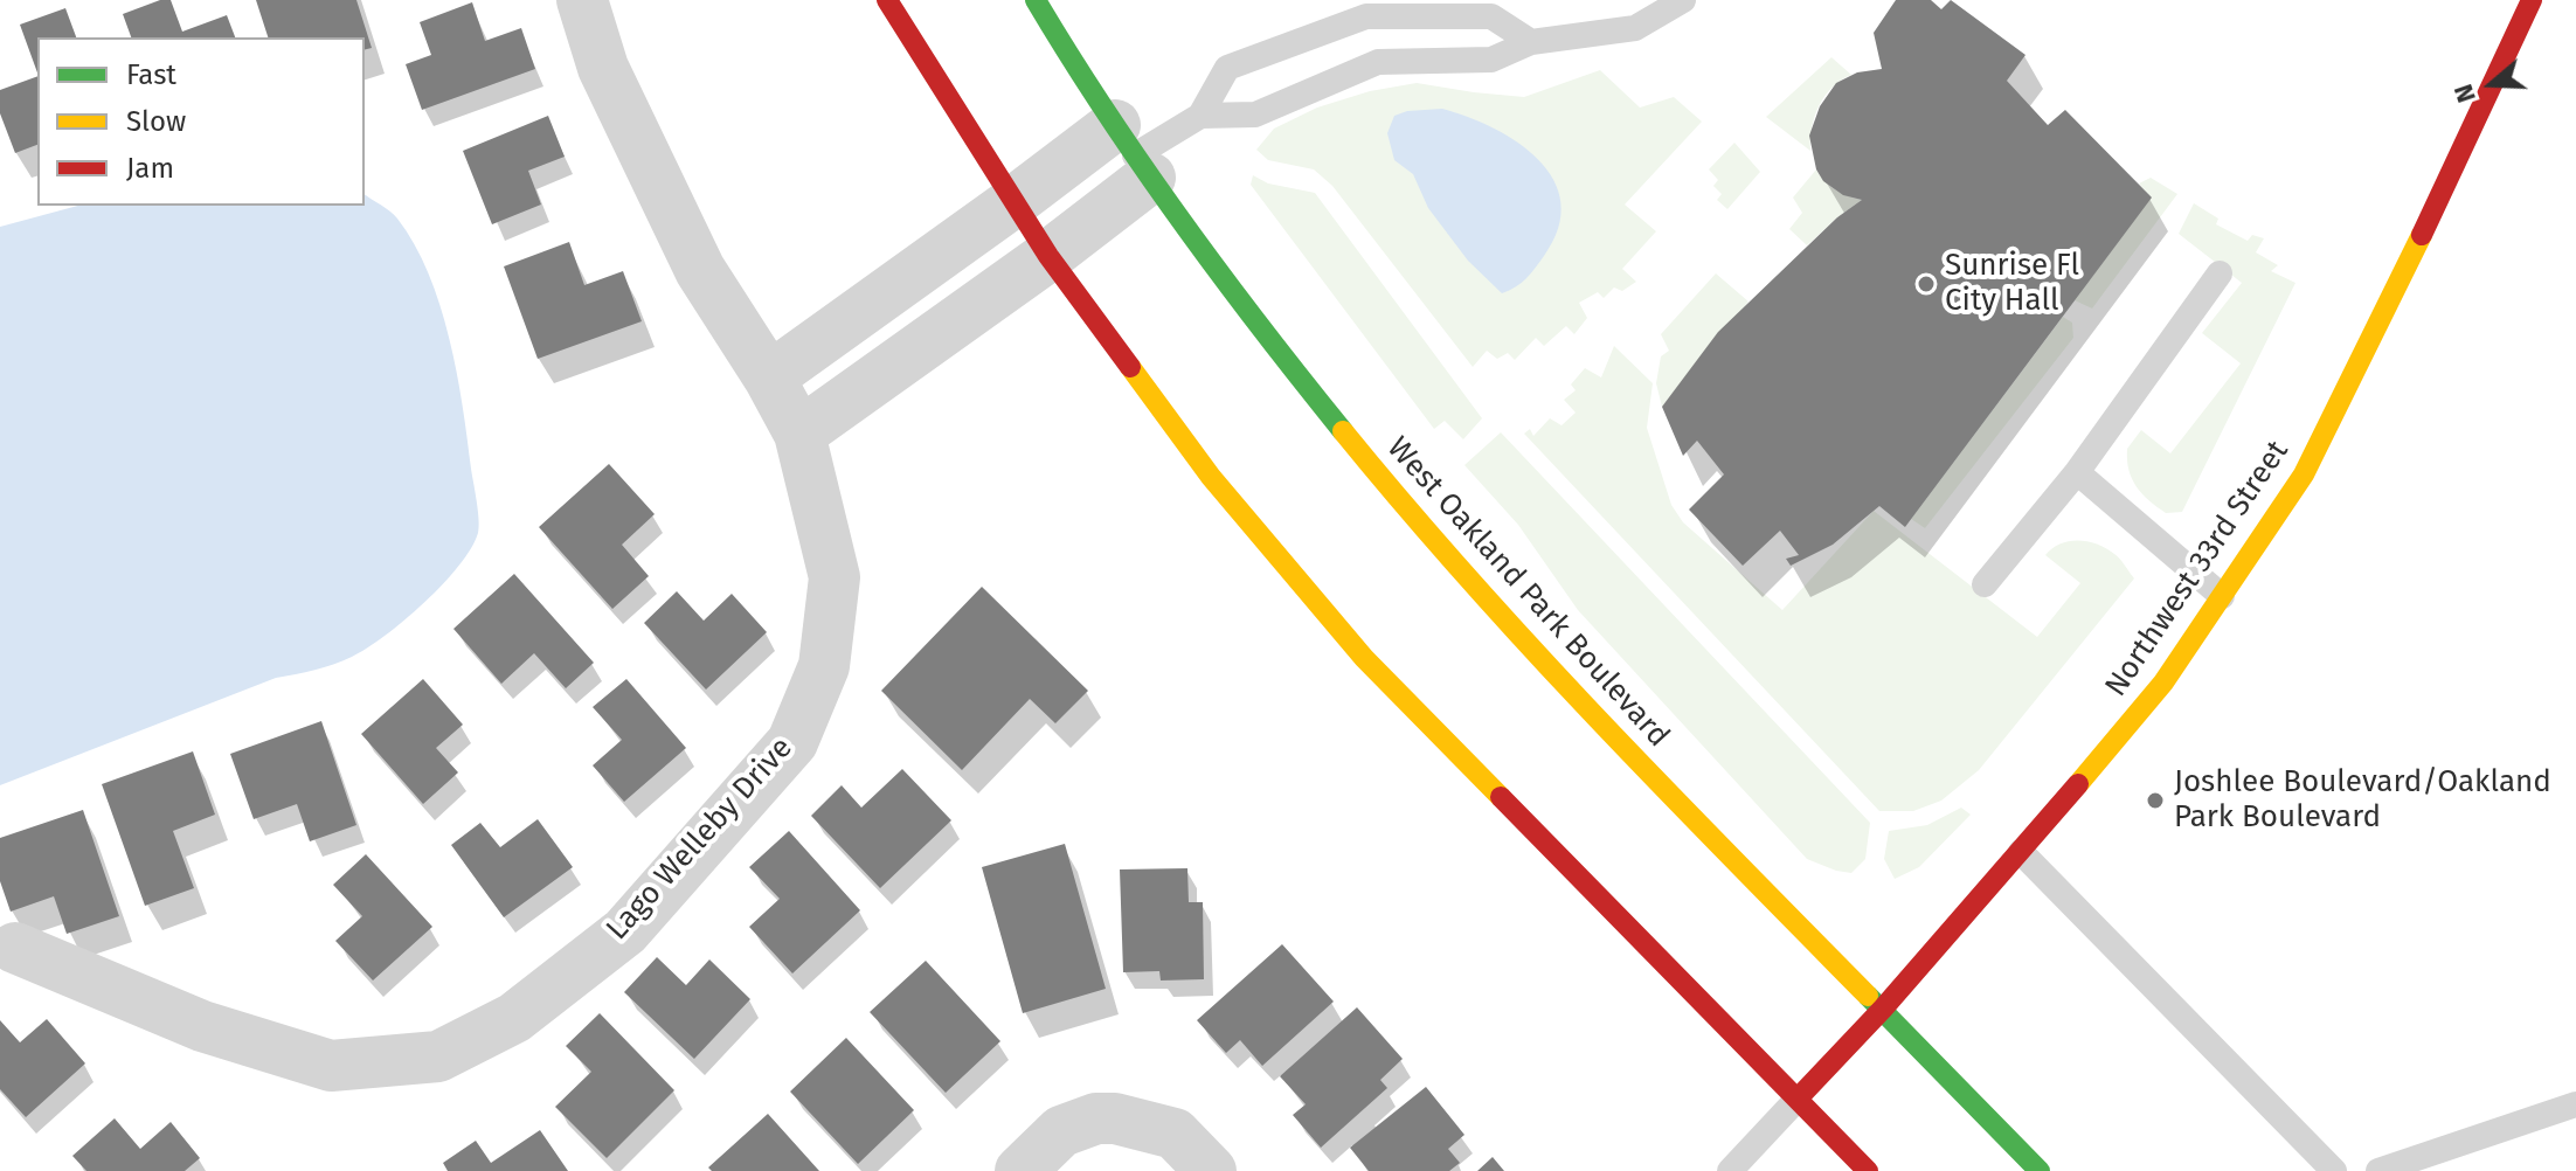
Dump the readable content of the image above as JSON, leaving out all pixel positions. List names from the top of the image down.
{
  "streets": {
    "main road": ["Northwest 33rd Street", "West Oakland Park Boulevard"],
    "street": ["Lago Welleby Drive"]
  },
  "crossings": [
    ["Northwest 33rd Street", "West Oakland Park Boulevard"]
  ],
  "places": ["Sunrise Fl City Hall", "Joshlee Boulevard/Oakland Park Boulevard"],
  "legend": ["Fast", "Slow", "Jam"],
  "north": "left"
}
